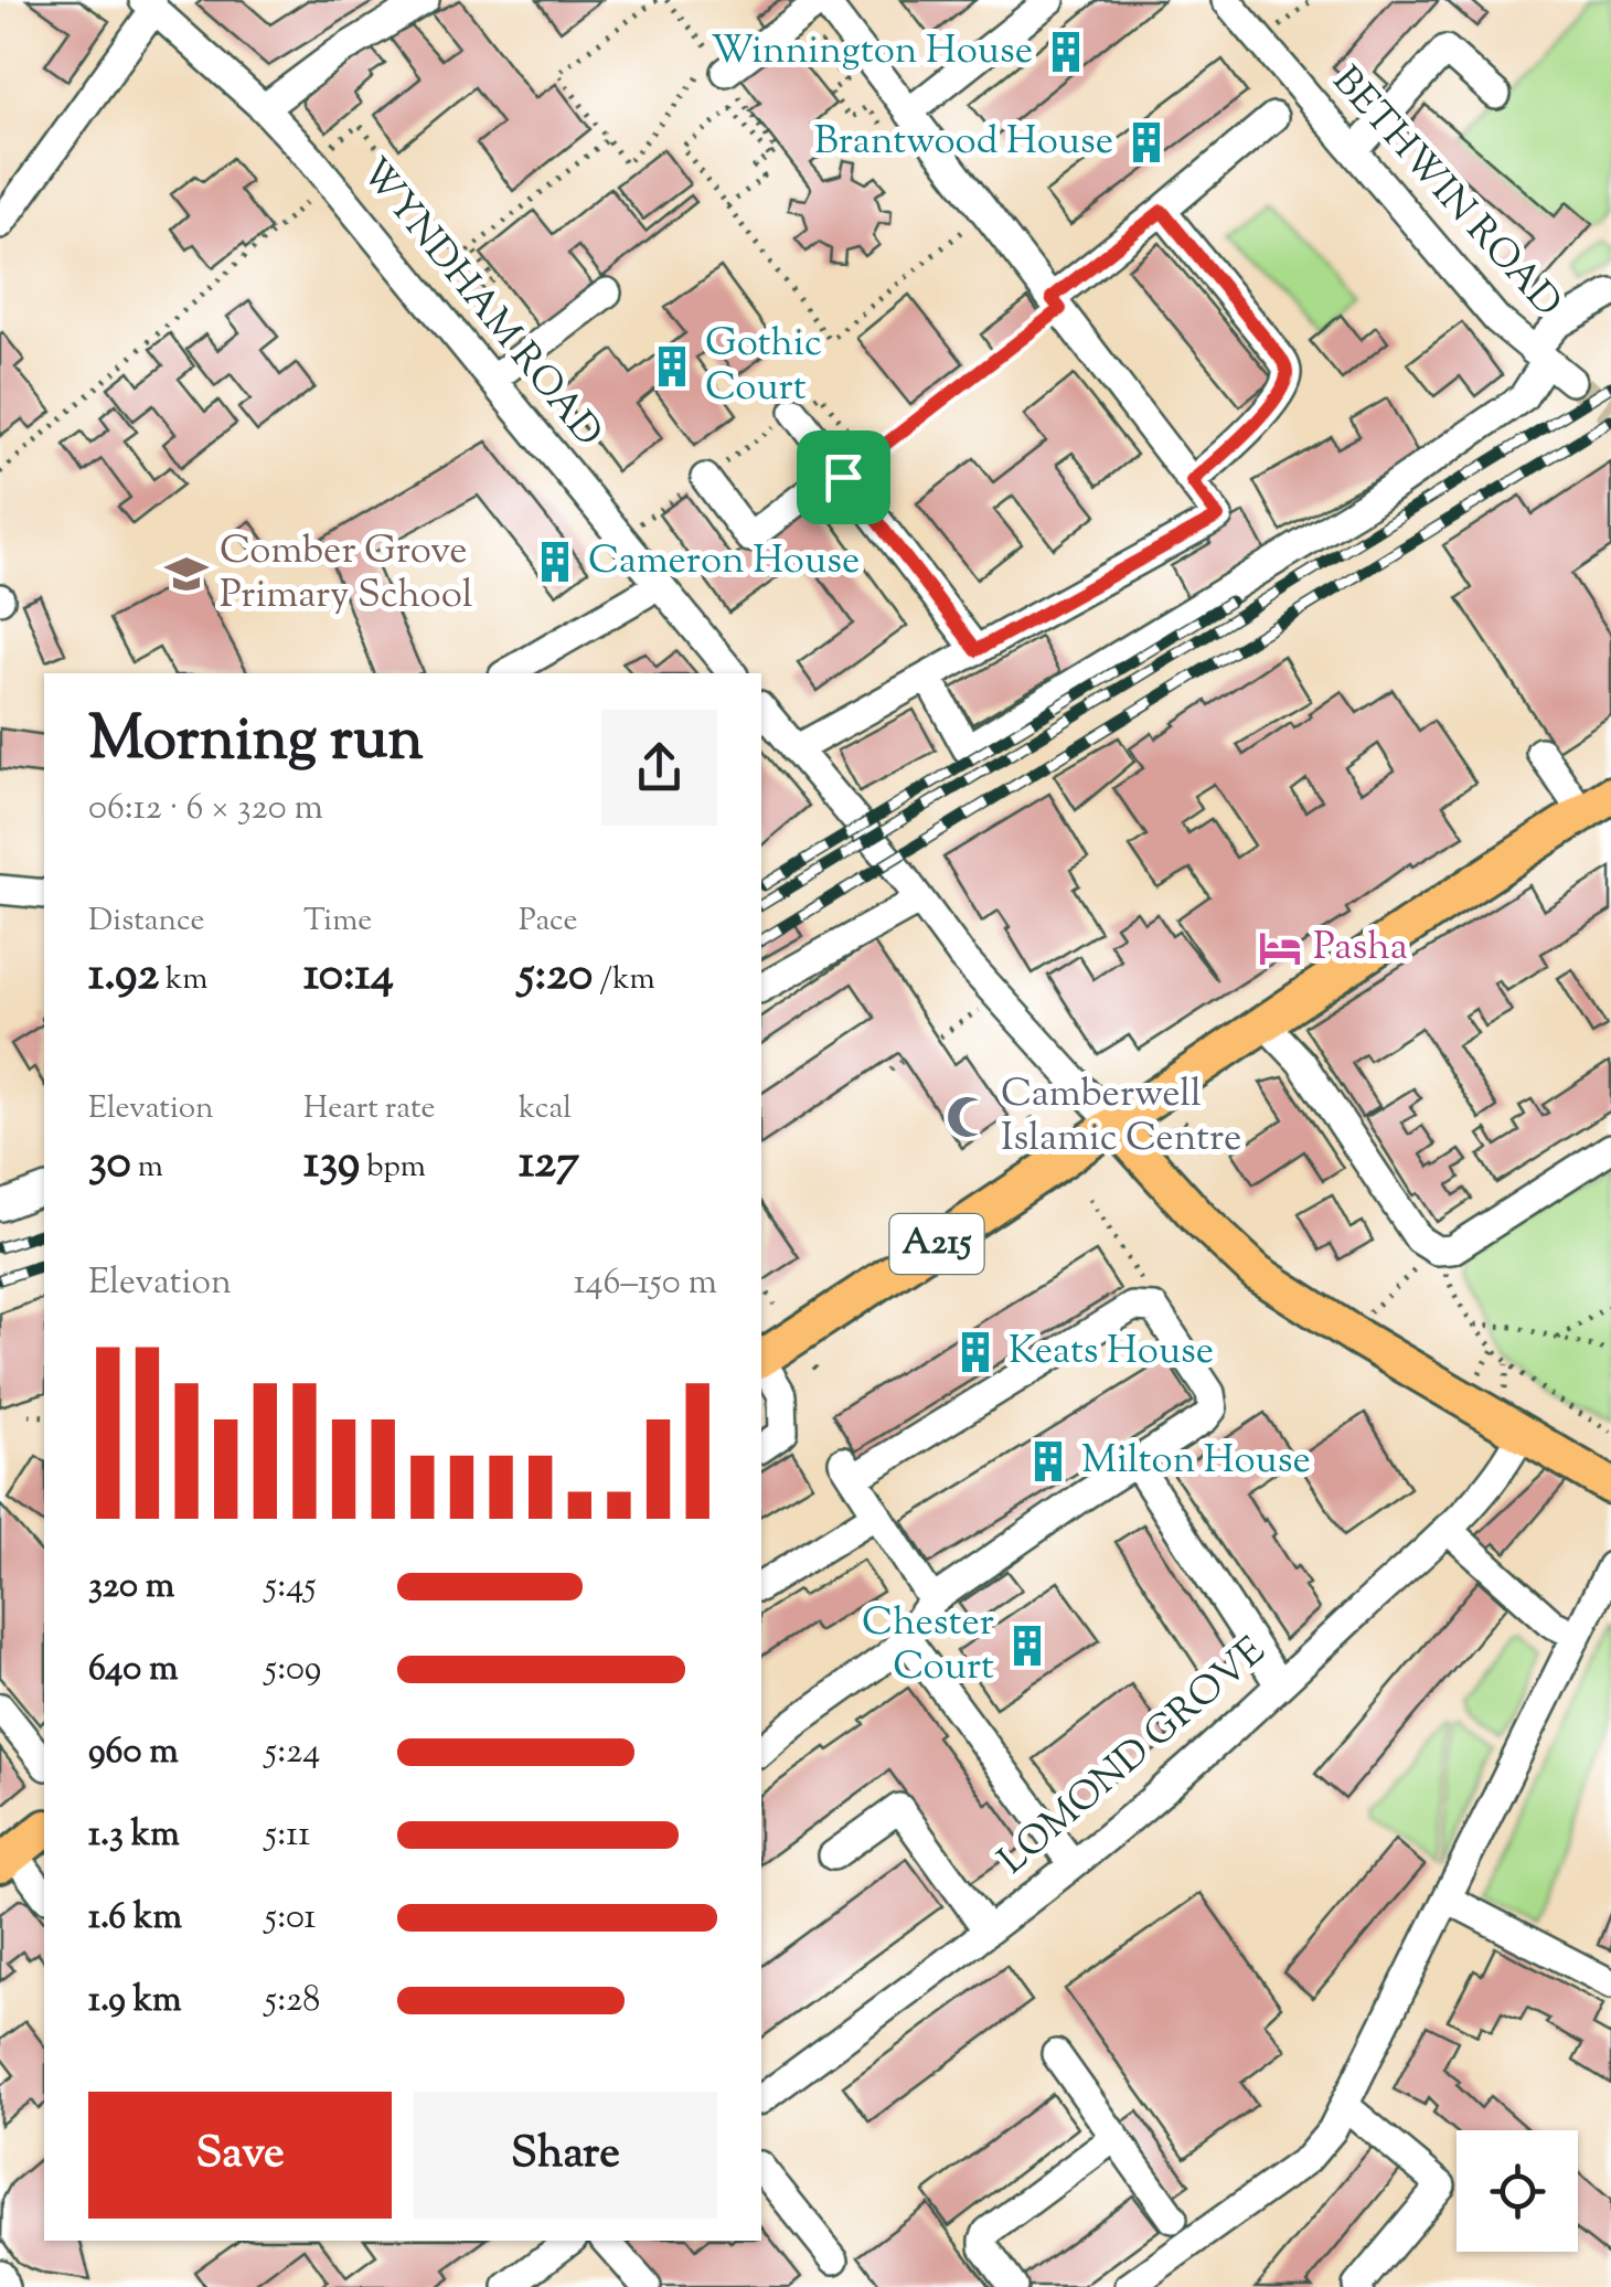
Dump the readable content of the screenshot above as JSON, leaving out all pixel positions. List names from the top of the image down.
{
  "streets": {
    "main road": ["A215"],
    "street": ["BETHWIN ROAD", "WYNDHAM ROAD", "LOMOND GROVE"]
  },
  "places": {
    "building": [
      "Winnington House",
      "Brantwood House",
      "Gothic Court",
      "Cameron House",
      "Keats House",
      "Milton House",
      "Chester Court"
    ],
    "school or university": ["Comber Grove Primary School"],
    "hotel": ["Pasha"],
    "mosque": ["Camberwell Islamic Centre"]
  },
  "page": {
    "heading": ["Morning run", "06:12 · 6 × 320 m"],
    "stats": [
      ["Distance", "1.92 km"],
      ["Time", "10:14"],
      ["Pace", "5:20 /km"],
      ["Elevation", "30 m"],
      ["Heart rate", "139 bpm"],
      ["kcal", "127"]
    ],
    "chart": ["Elevation", "146–150 m"],
    "list": [
      {
        "name": "320 m",
        "note": "5:45"
      },
      {
        "name": "640 m",
        "note": "5:09"
      },
      {
        "name": "960 m",
        "note": "5:24"
      },
      {
        "name": "1.3 km",
        "note": "5:11"
      },
      {
        "name": "1.6 km",
        "note": "5:01"
      },
      {
        "name": "1.9 km",
        "note": "5:28"
      }
    ],
    "buttons": ["Save", "Share"]
  }
}
